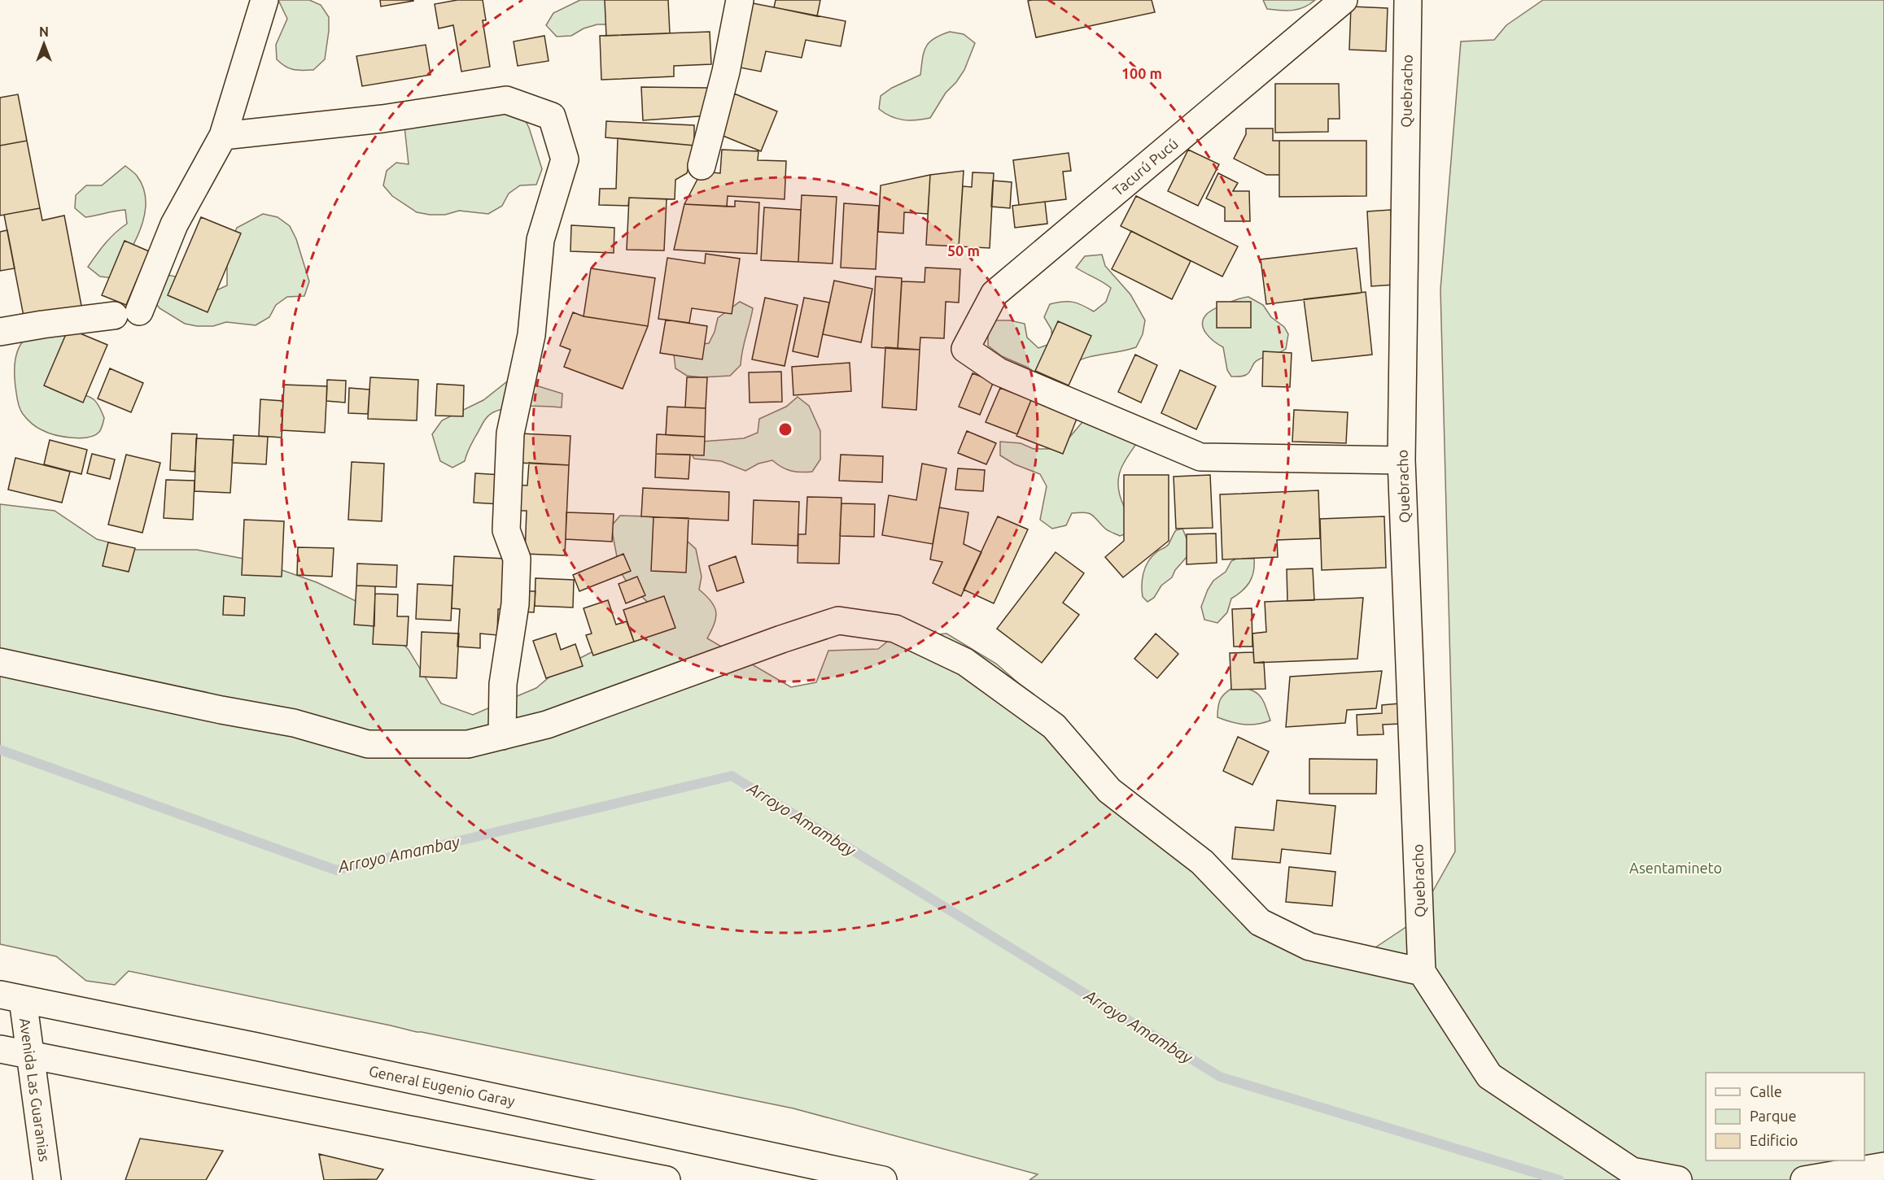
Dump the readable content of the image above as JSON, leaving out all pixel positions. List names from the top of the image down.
{
  "streets": {
    "street": [
      "Quebracho",
      "Tacurú Pucú",
      "General Eugenio Garay",
      "Avenida Las Guaranias"
    ]
  },
  "crossings": [
    ["Quebracho", "Tacurú Pucú"],
    ["General Eugenio Garay", "Avenida Las Guaranias"]
  ],
  "water": ["Arroyo Amambay"],
  "parks": ["Asentamineto"],
  "legend": ["Calle", "Parque", "Edificio"],
  "north": "top",
  "rings": ["100 m", "50 m"]
}
